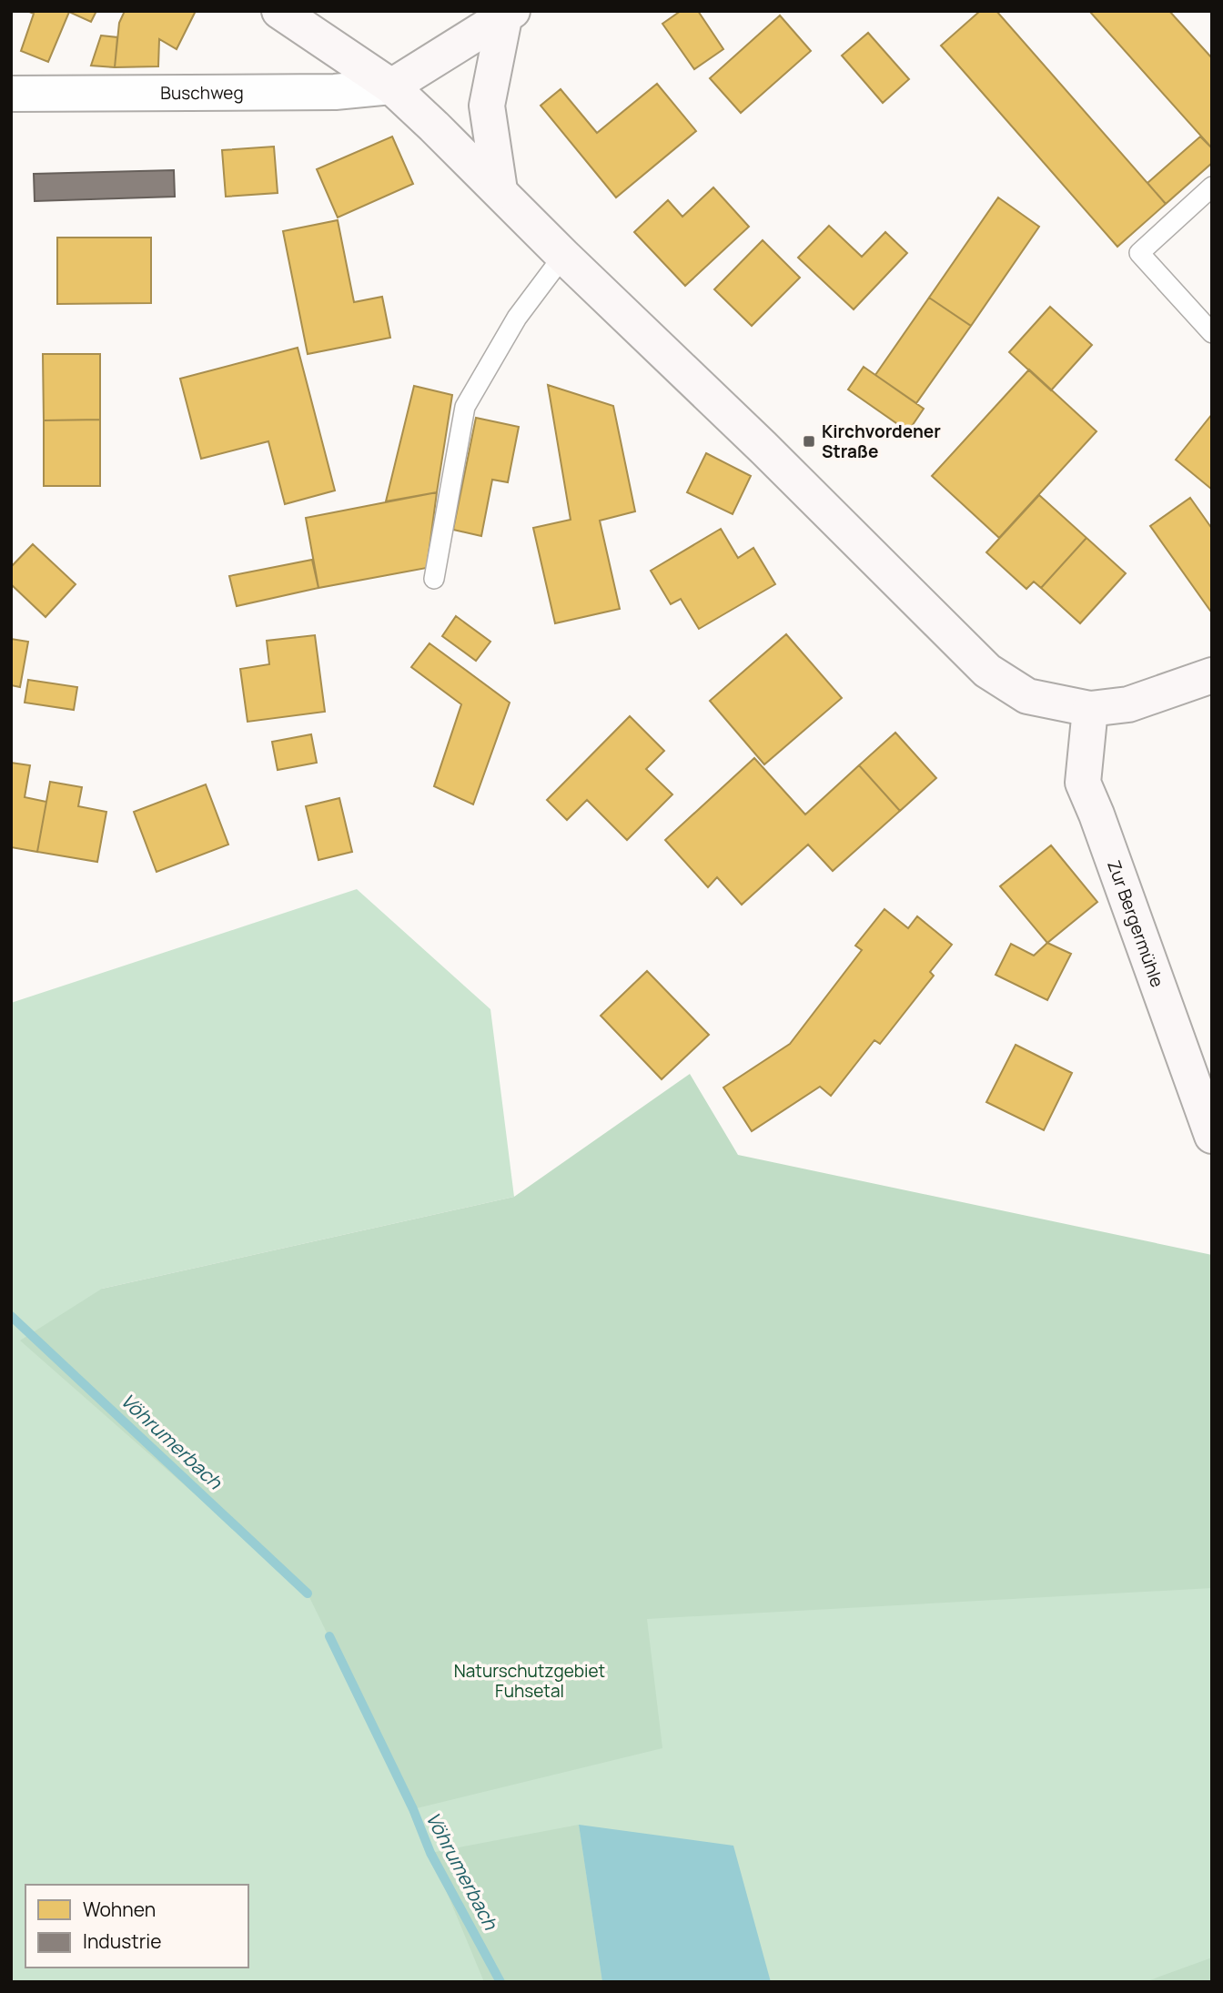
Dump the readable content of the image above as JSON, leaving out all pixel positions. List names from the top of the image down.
{
  "streets": {
    "main road": ["Zur Bergermühle"],
    "street": ["Buschweg"]
  },
  "water": ["Vöhrumerbach"],
  "parks": ["Naturschutzgebiet Fuhsetal"],
  "places": {
    "transit": ["Kirchvordener Straße"]
  },
  "legend": ["Wohnen", "Industrie"]
}
